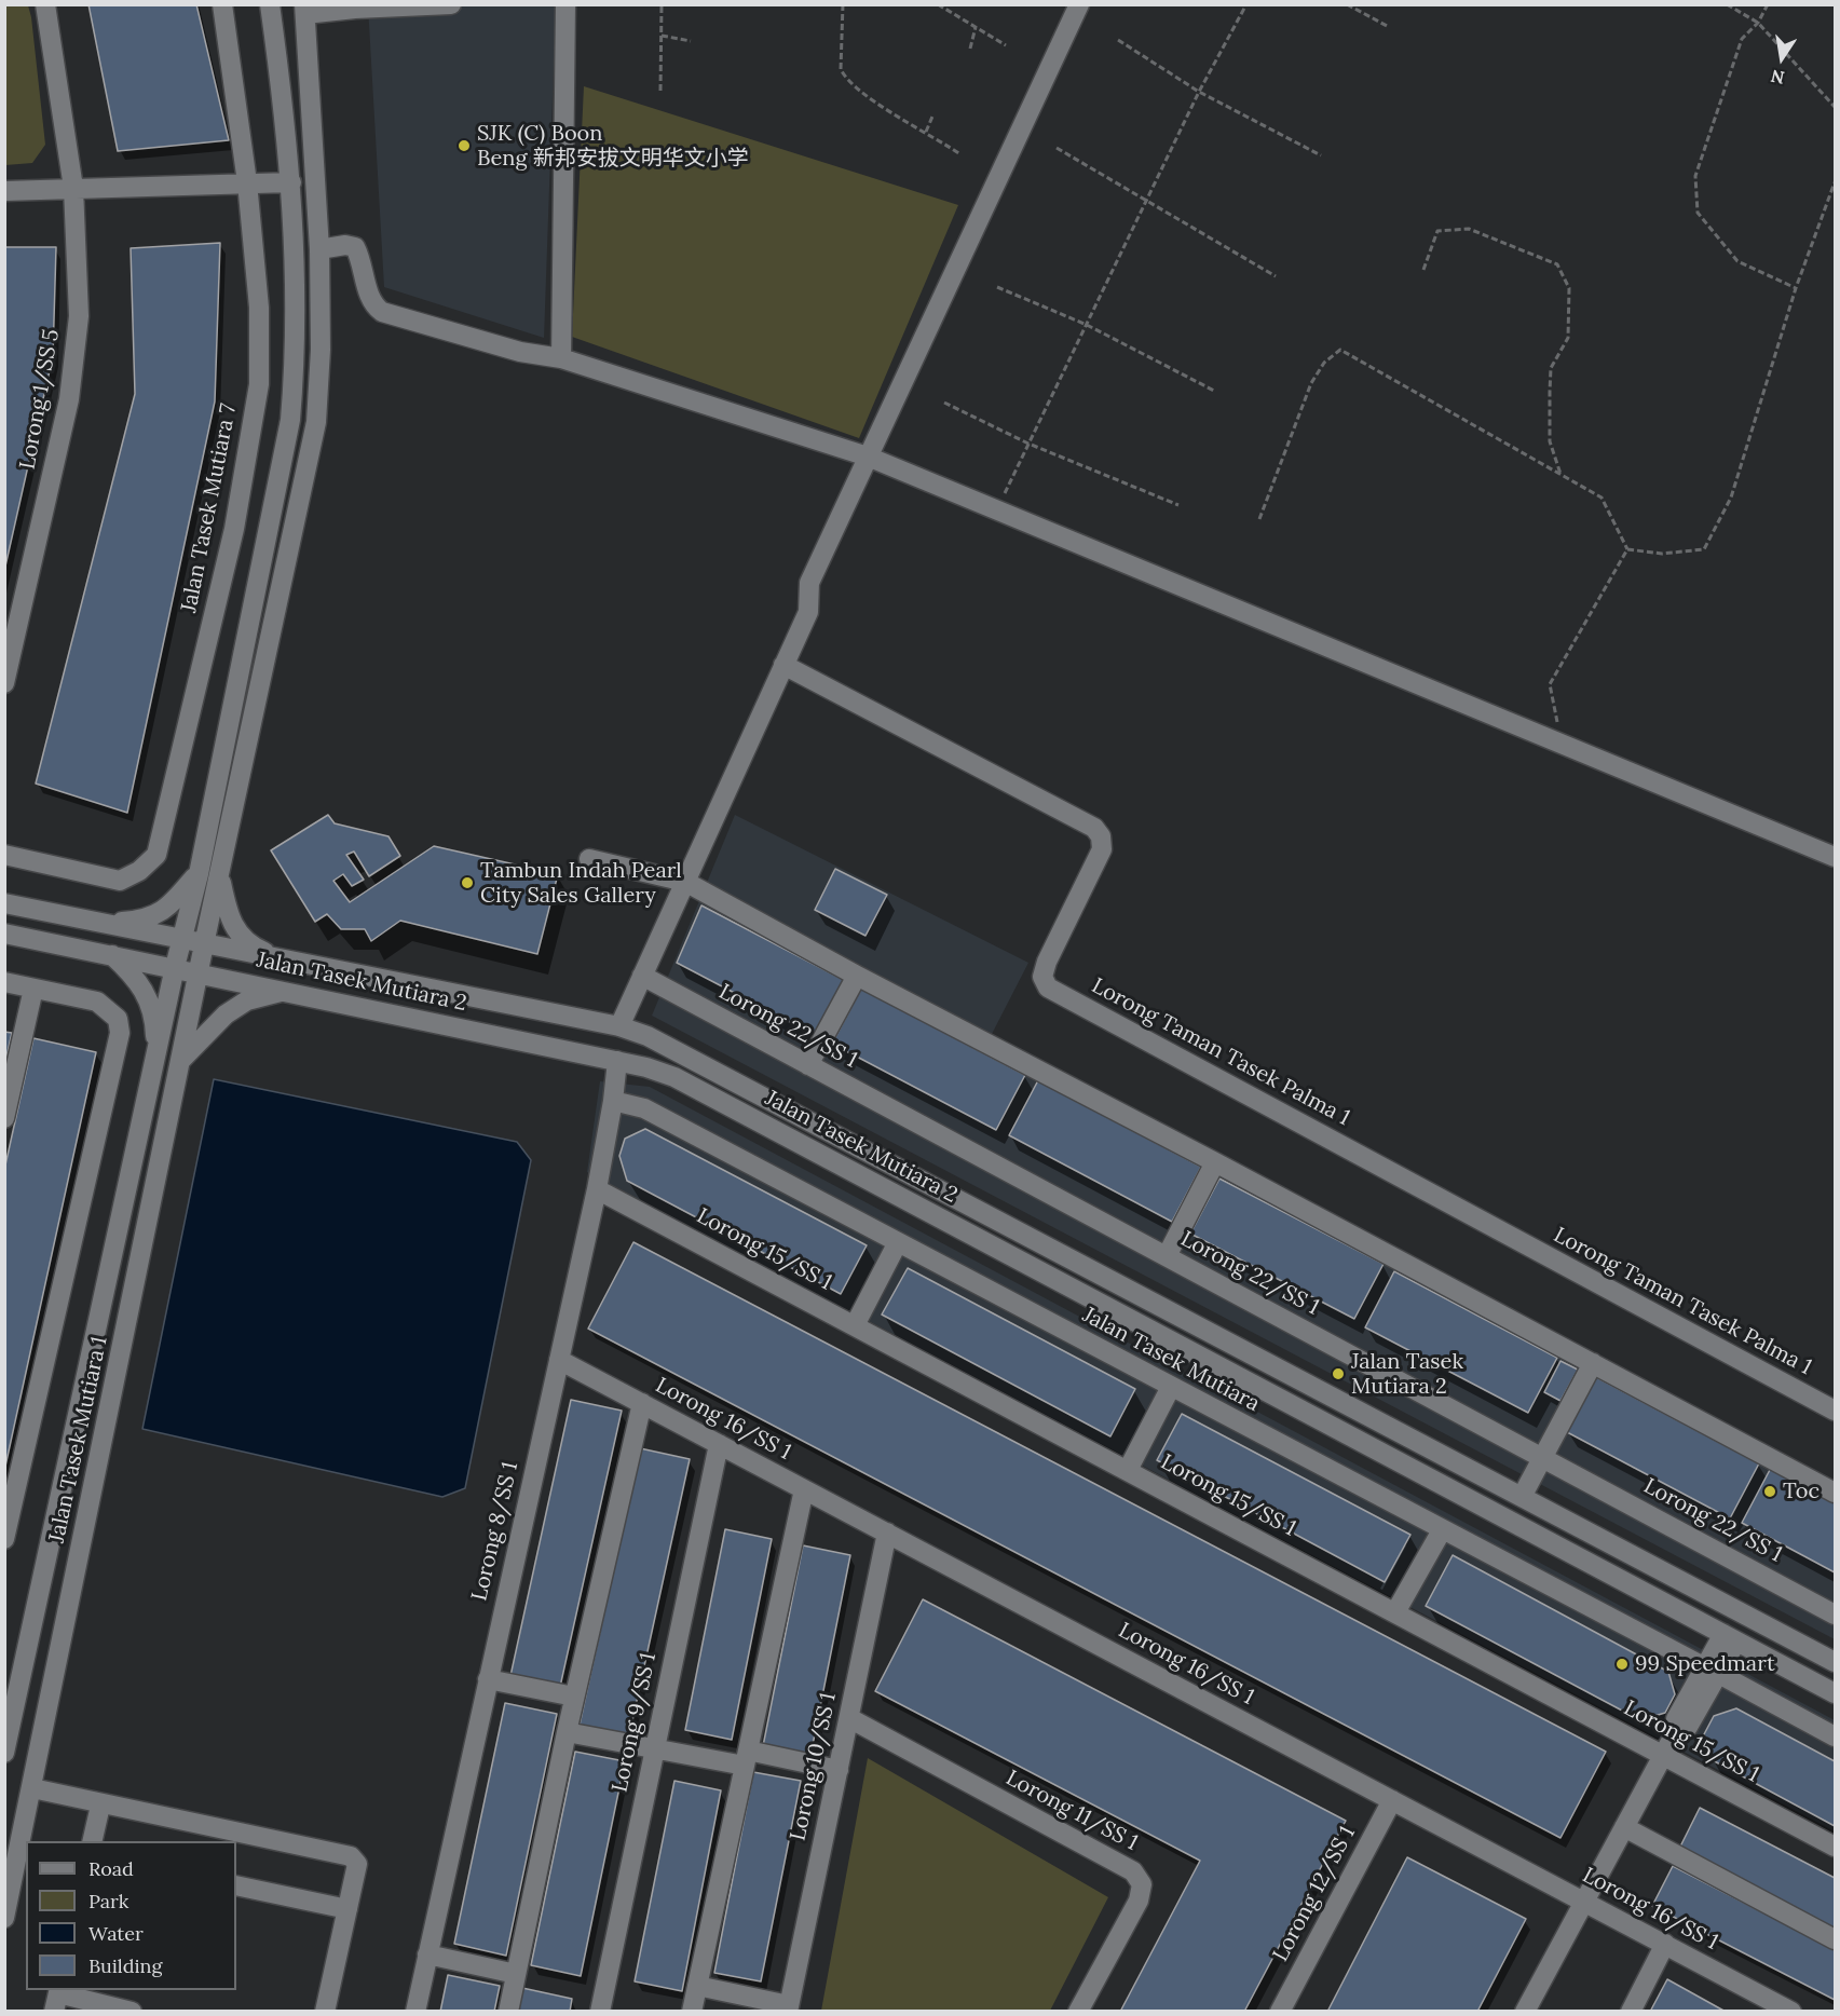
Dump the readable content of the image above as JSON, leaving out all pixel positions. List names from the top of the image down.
{
  "streets": {
    "street": [
      "Lorong 1/SS 5",
      "Jalan Tasek Mutiara 7",
      "Jalan Tasek Mutiara 2",
      "Lorong 22/SS 1",
      "Lorong Taman Tasek Palma 1",
      "Lorong 15/SS 1",
      "Jalan Tasek Mutiara",
      "Lorong 16/SS 1",
      "Jalan Tasek Mutiara 1",
      "Lorong 8/SS 1",
      "Lorong 9/SS 1",
      "Lorong 10/SS 1",
      "Lorong 11/SS 1",
      "Lorong 12/SS 1"
    ]
  },
  "crossings": [
    ["Jalan Tasek Mutiara 2", "Jalan Tasek Mutiara 1"],
    ["Jalan Tasek Mutiara 2", "Lorong 8/SS 1"],
    ["Lorong 15/SS 1", "Lorong 8/SS 1"],
    ["Jalan Tasek Mutiara", "Lorong 8/SS 1"],
    ["Lorong 16/SS 1", "Lorong 8/SS 1"],
    ["Lorong 16/SS 1", "Lorong 9/SS 1"],
    ["Lorong 16/SS 1", "Lorong 10/SS 1"],
    ["Lorong 16/SS 1", "Lorong 12/SS 1"],
    ["Lorong 10/SS 1", "Lorong 11/SS 1"]
  ],
  "places": [
    "SJK (C) Boon Beng 新邦安拔文明华文小学",
    "Tambun Indah Pearl City Sales Gallery",
    "Jalan Tasek Mutiara 2",
    "Toc",
    "99 Speedmart"
  ],
  "legend": [
    "Road",
    "Park",
    "Water",
    "Building"
  ],
  "north": "bottom"
}
